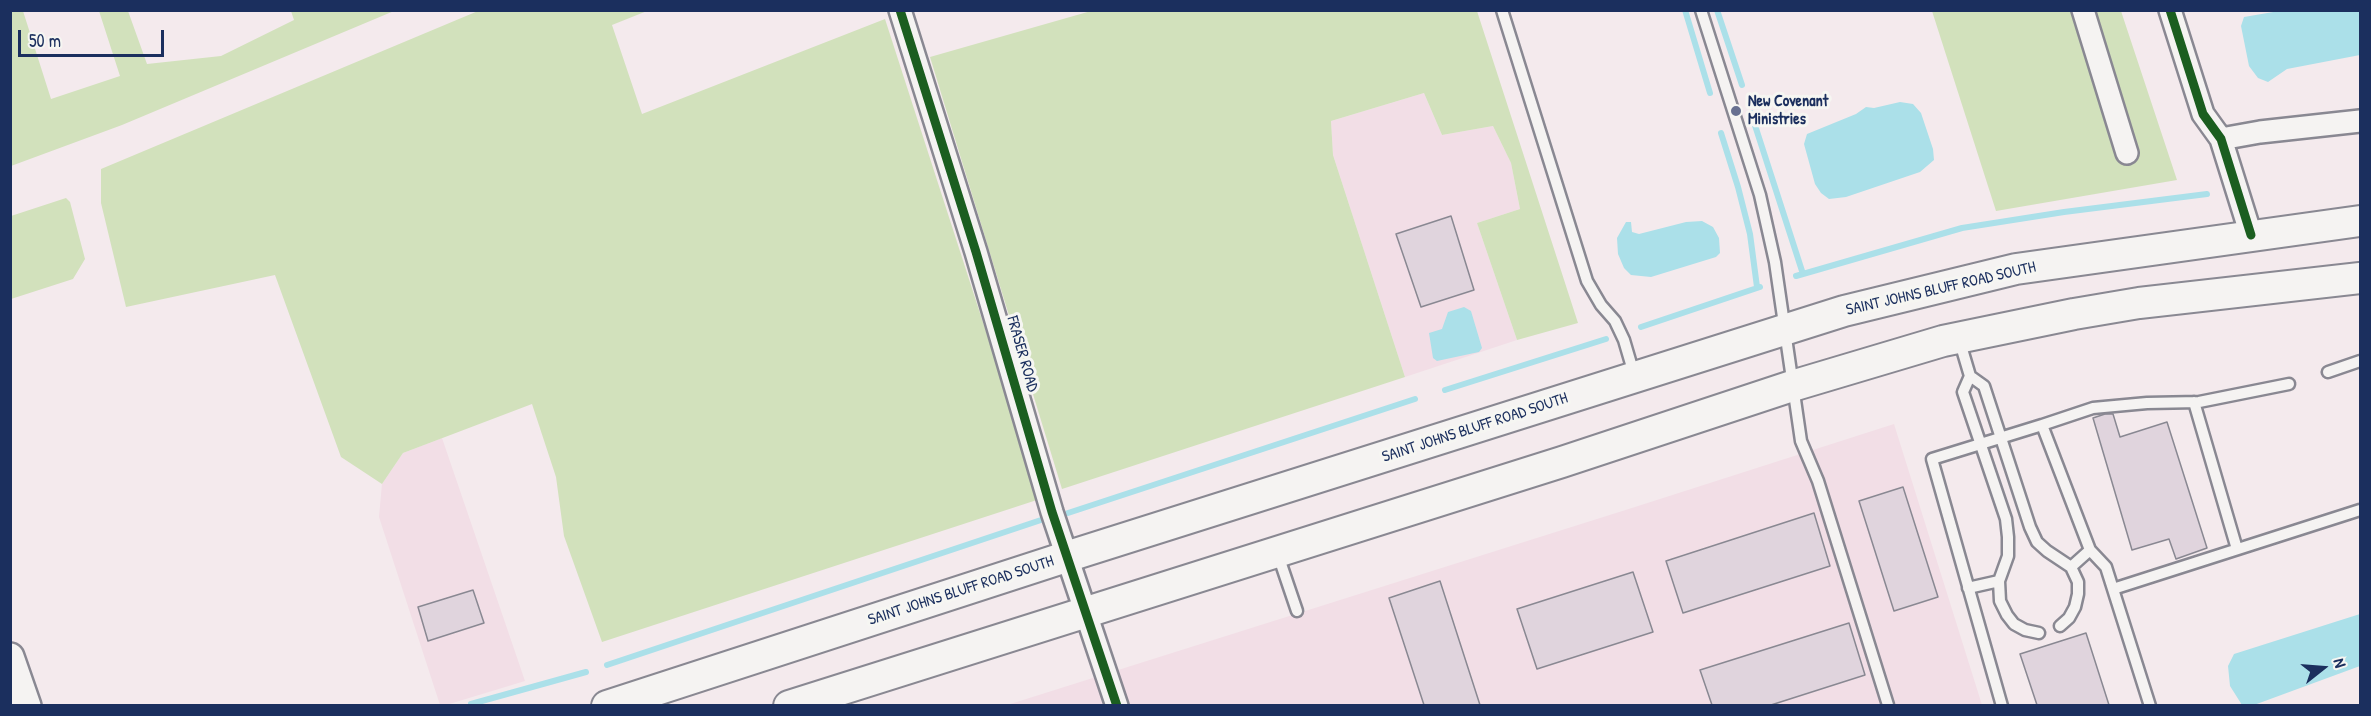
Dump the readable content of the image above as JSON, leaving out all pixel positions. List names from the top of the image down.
{
  "streets": {
    "main road": ["SAINT JOHNS BLUFF ROAD SOUTH"],
    "street": ["FRASER ROAD"]
  },
  "crossings": [
    ["SAINT JOHNS BLUFF ROAD SOUTH", "FRASER ROAD"]
  ],
  "places": ["New Covenant Ministries"],
  "scale_bar": "50 m",
  "north": "right"
}
